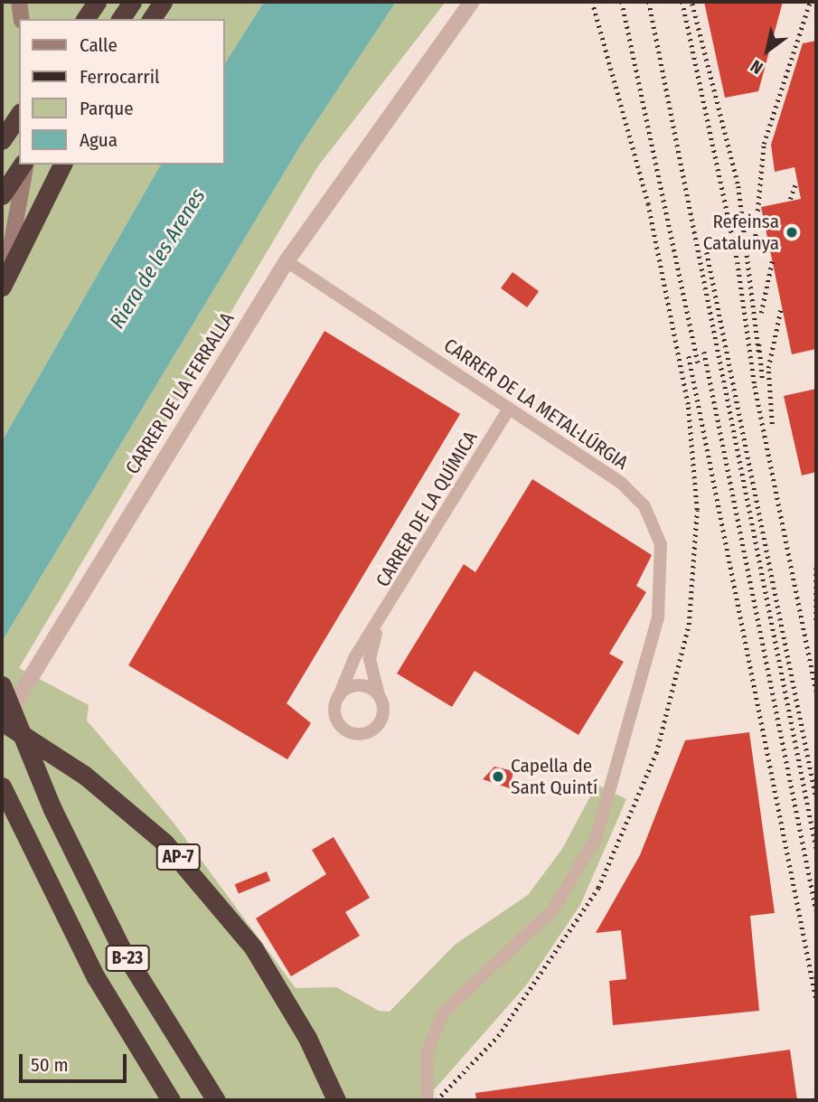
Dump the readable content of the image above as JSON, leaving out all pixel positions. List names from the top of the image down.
{
  "streets": {
    "highway": ["AP-7", "B-23"],
    "street": ["CARRER DE LA FERRALLA", "CARRER DE LA METAL·LÚRGIA", "CARRER DE LA QUÍMICA"]
  },
  "crossings": [
    ["CARRER DE LA FERRALLA", "CARRER DE LA METAL·LÚRGIA"],
    ["CARRER DE LA FERRALLA", "AP-7"],
    ["CARRER DE LA METAL·LÚRGIA", "CARRER DE LA QUÍMICA"]
  ],
  "water": ["Riera de les Arenes"],
  "places": ["Refeinsa Catalunya", "Capella de Sant Quintí"],
  "legend": [
    "Calle",
    "Ferrocarril",
    "Parque",
    "Agua"
  ],
  "scale_bar": "50 m",
  "north": "bottom left"
}
